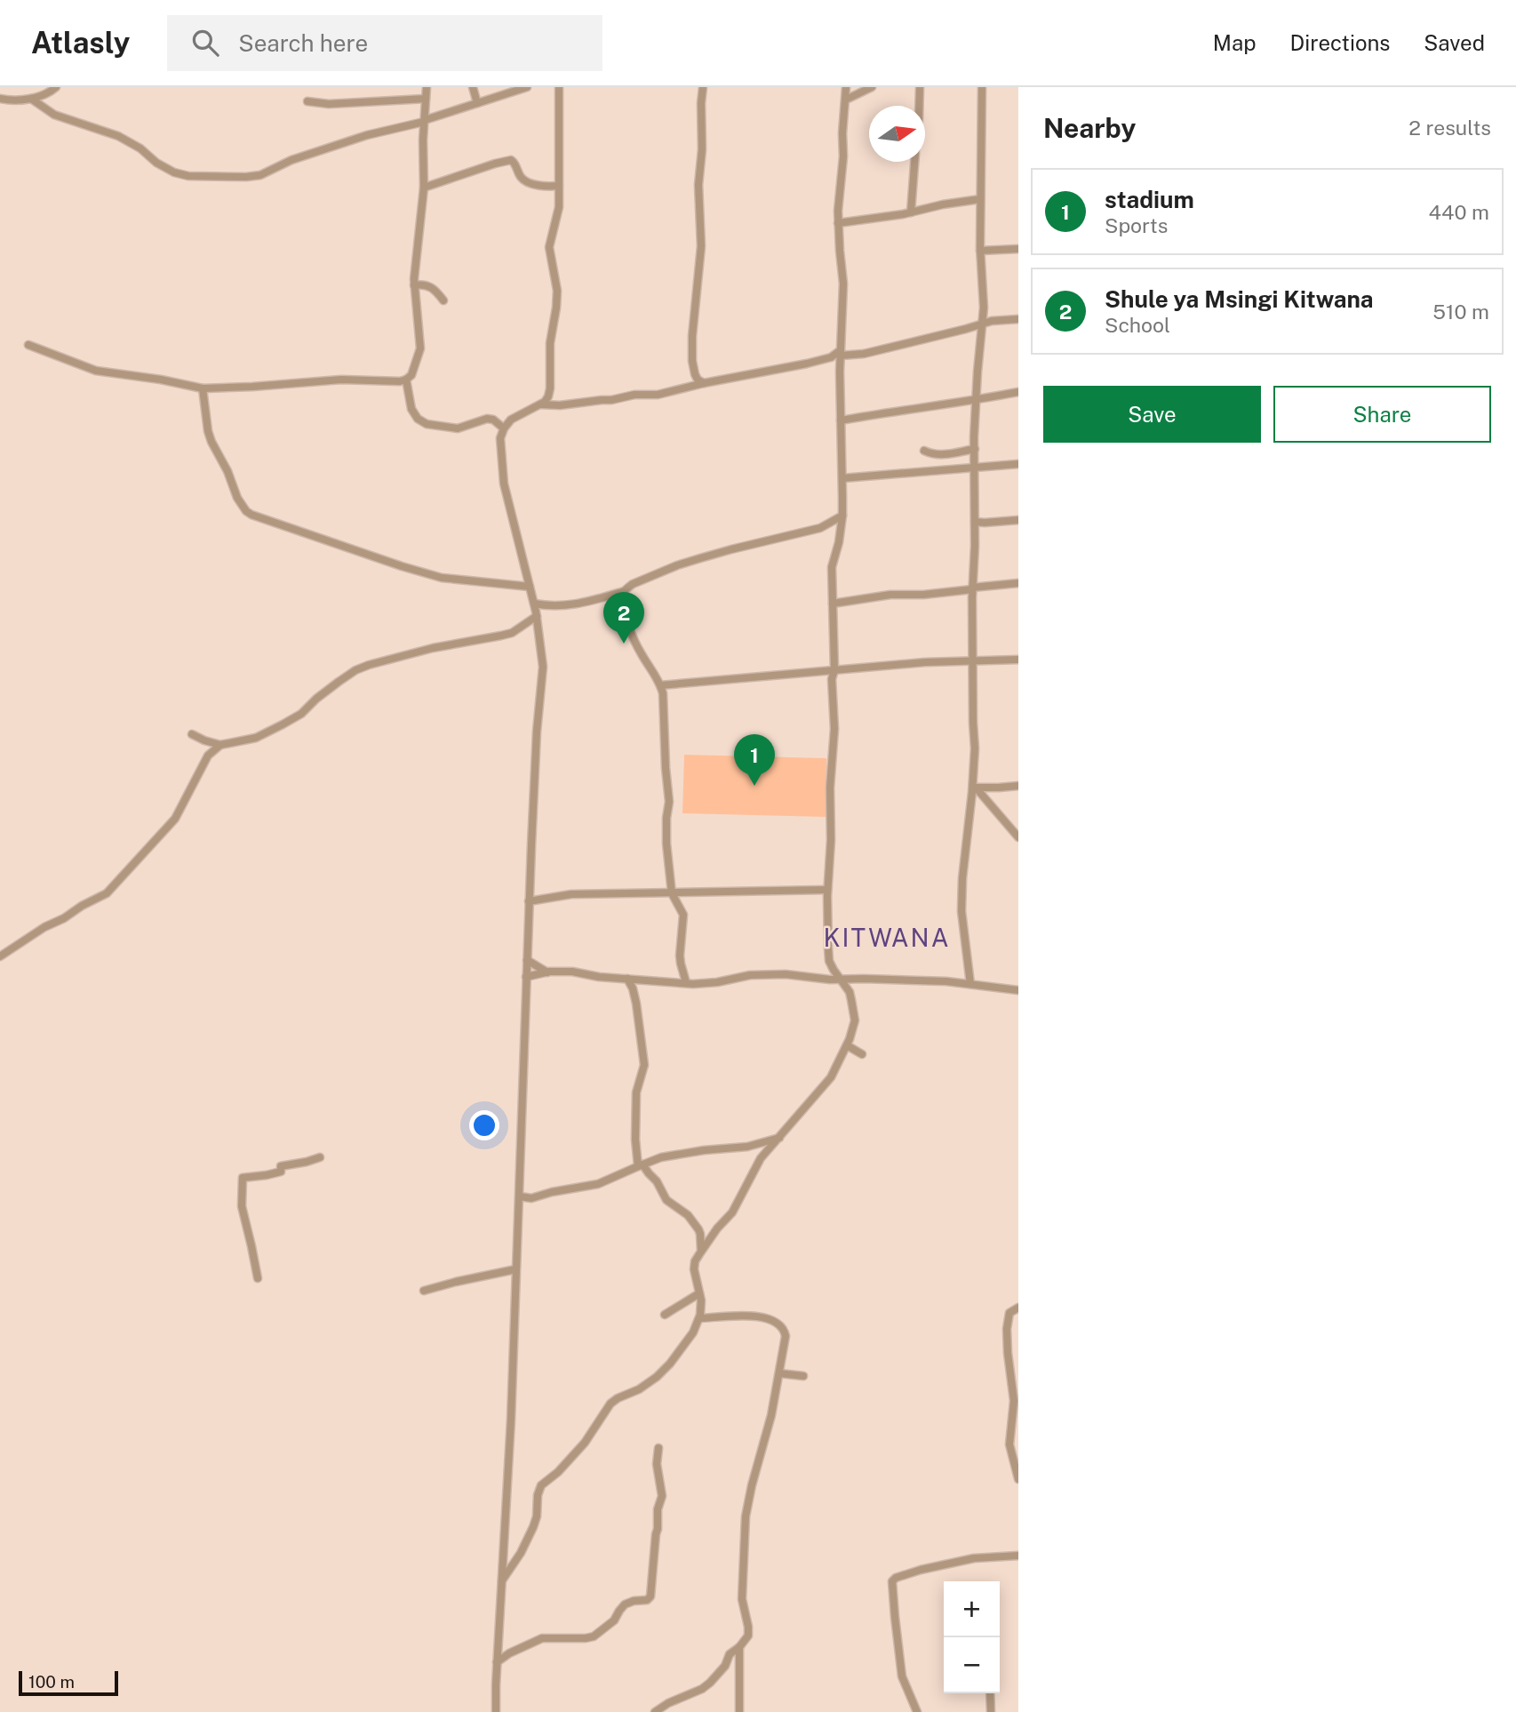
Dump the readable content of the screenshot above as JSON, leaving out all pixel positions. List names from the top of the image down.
{
  "districts": ["KITWANA"],
  "scale_bar": "100 m",
  "north": "right",
  "page": {
    "header": "Atlasly",
    "search": "Search here",
    "nav": ["Map", "Directions", "Saved"],
    "heading": ["Nearby", "2 results"],
    "list": [
      {
        "mark": "1",
        "name": "stadium",
        "note": "Sports",
        "value": "440 m"
      },
      {
        "mark": "2",
        "name": "Shule ya Msingi Kitwana",
        "note": "School",
        "value": "510 m"
      }
    ],
    "buttons": ["Save", "Share"],
    "pins": ["2", "1"],
    "map_buttons": ["+", "−"],
    "scale": "100 m"
  }
}
